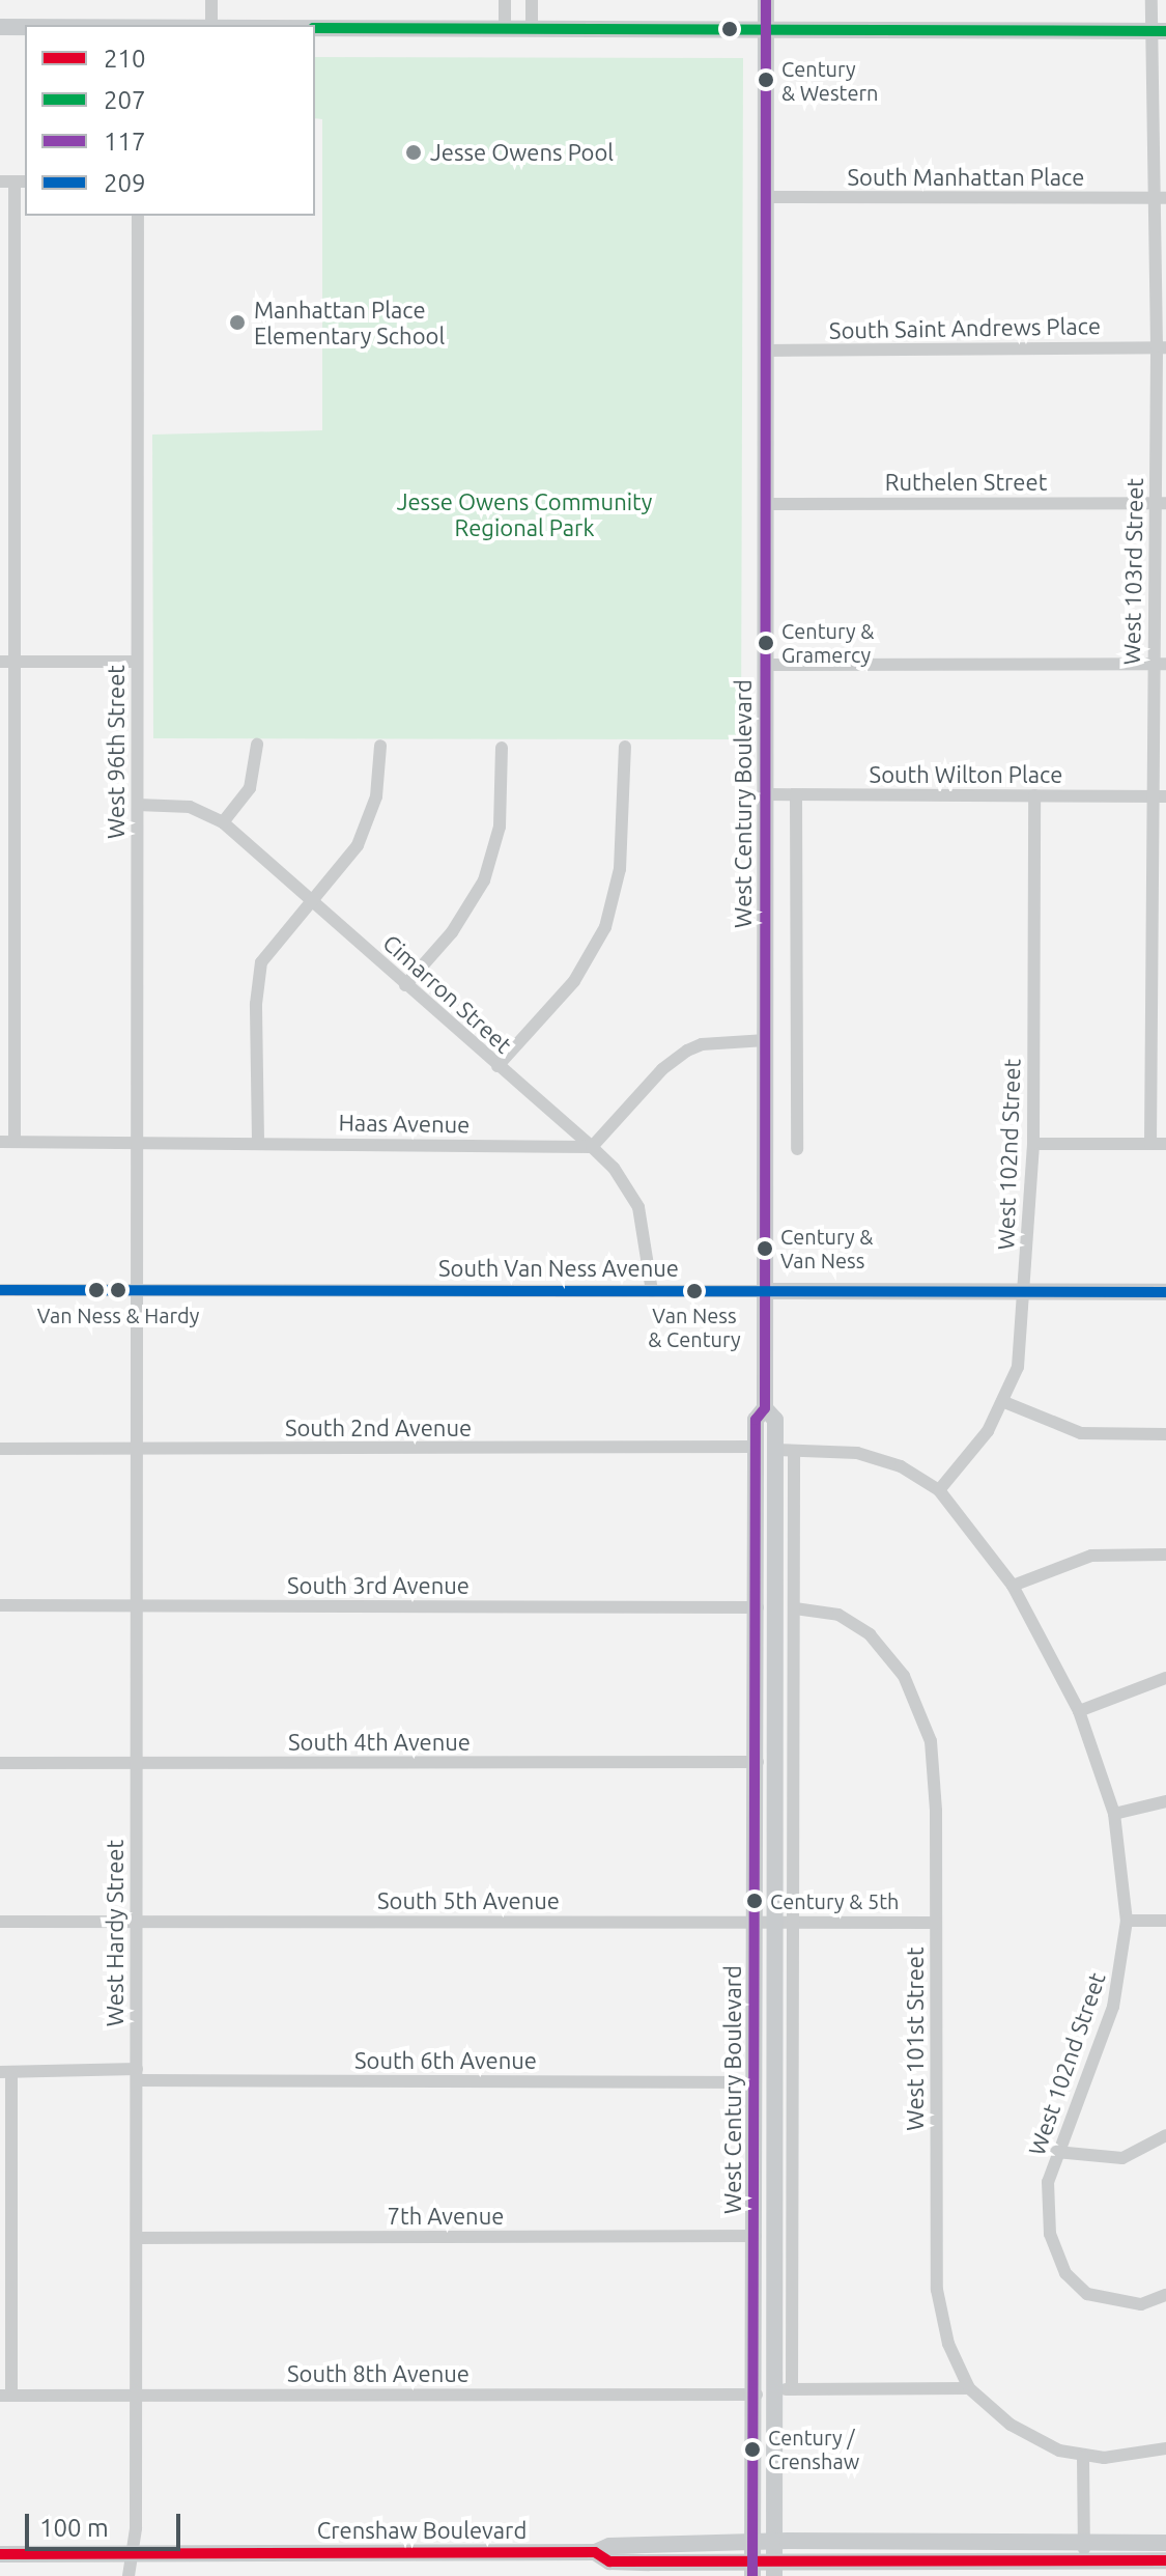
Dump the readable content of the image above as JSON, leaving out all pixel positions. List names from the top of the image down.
{
  "streets": {
    "main road": ["West Century Boulevard", "South Van Ness Avenue", "Crenshaw Boulevard"],
    "street": [
      "South Manhattan Place",
      "South Saint Andrews Place",
      "Ruthelen Street",
      "West 103rd Street",
      "West 96th Street",
      "South Wilton Place",
      "Cimarron Street",
      "Haas Avenue",
      "West 102nd Street",
      "South 2nd Avenue",
      "South 3rd Avenue",
      "South 4th Avenue",
      "South 5th Avenue",
      "West Hardy Street",
      "West 101st Street",
      "South 6th Avenue",
      "7th Avenue",
      "South 8th Avenue"
    ]
  },
  "crossings": [
    ["South Manhattan Place", "West 103rd Street"],
    ["South Manhattan Place", "West Century Boulevard"],
    ["South Saint Andrews Place", "West 103rd Street"],
    ["South Saint Andrews Place", "West Century Boulevard"],
    ["Ruthelen Street", "West 103rd Street"],
    ["Ruthelen Street", "West Century Boulevard"],
    ["West 103rd Street", "South Wilton Place"],
    ["West 96th Street", "Cimarron Street"],
    ["West 96th Street", "Haas Avenue"],
    ["West 96th Street", "South Van Ness Avenue"],
    ["West 96th Street", "West Hardy Street"],
    ["South Wilton Place", "West Century Boulevard"],
    ["South Wilton Place", "West 102nd Street"],
    ["West Century Boulevard", "South Van Ness Avenue"],
    ["West Century Boulevard", "South 2nd Avenue"],
    ["West Century Boulevard", "South 3rd Avenue"],
    ["West Century Boulevard", "South 4th Avenue"],
    ["West Century Boulevard", "South 5th Avenue"],
    ["West Century Boulevard", "South 6th Avenue"],
    ["West Century Boulevard", "7th Avenue"],
    ["West Century Boulevard", "South 8th Avenue"],
    ["West Century Boulevard", "Crenshaw Boulevard"],
    ["Cimarron Street", "Haas Avenue"],
    ["Cimarron Street", "South Van Ness Avenue"],
    ["West 102nd Street", "South Van Ness Avenue"],
    ["South Van Ness Avenue", "West Hardy Street"],
    ["South 2nd Avenue", "West Hardy Street"],
    ["South 3rd Avenue", "West Hardy Street"],
    ["South 4th Avenue", "West Hardy Street"],
    ["South 5th Avenue", "West Hardy Street"],
    ["South 5th Avenue", "West 101st Street"],
    ["West Hardy Street", "South 6th Avenue"],
    ["West Hardy Street", "7th Avenue"],
    ["West Hardy Street", "South 8th Avenue"],
    ["West Hardy Street", "Crenshaw Boulevard"]
  ],
  "parks": ["Jesse Owens Community Regional Park"],
  "places": [
    "Century & Western",
    "Jesse Owens Pool",
    "Manhattan Place Elementary School",
    "Century & Gramercy",
    "Century & Van Ness",
    "Van Ness & Hardy",
    "Van Ness & Century",
    "Century & 5th",
    "Century / Crenshaw"
  ],
  "lines": [
    "transit line 117",
    "transit line 207",
    "transit line 209",
    "transit line 210"
  ],
  "legend": [
    "210",
    "207",
    "117",
    "209"
  ],
  "scale_bar": "100 m"
}
